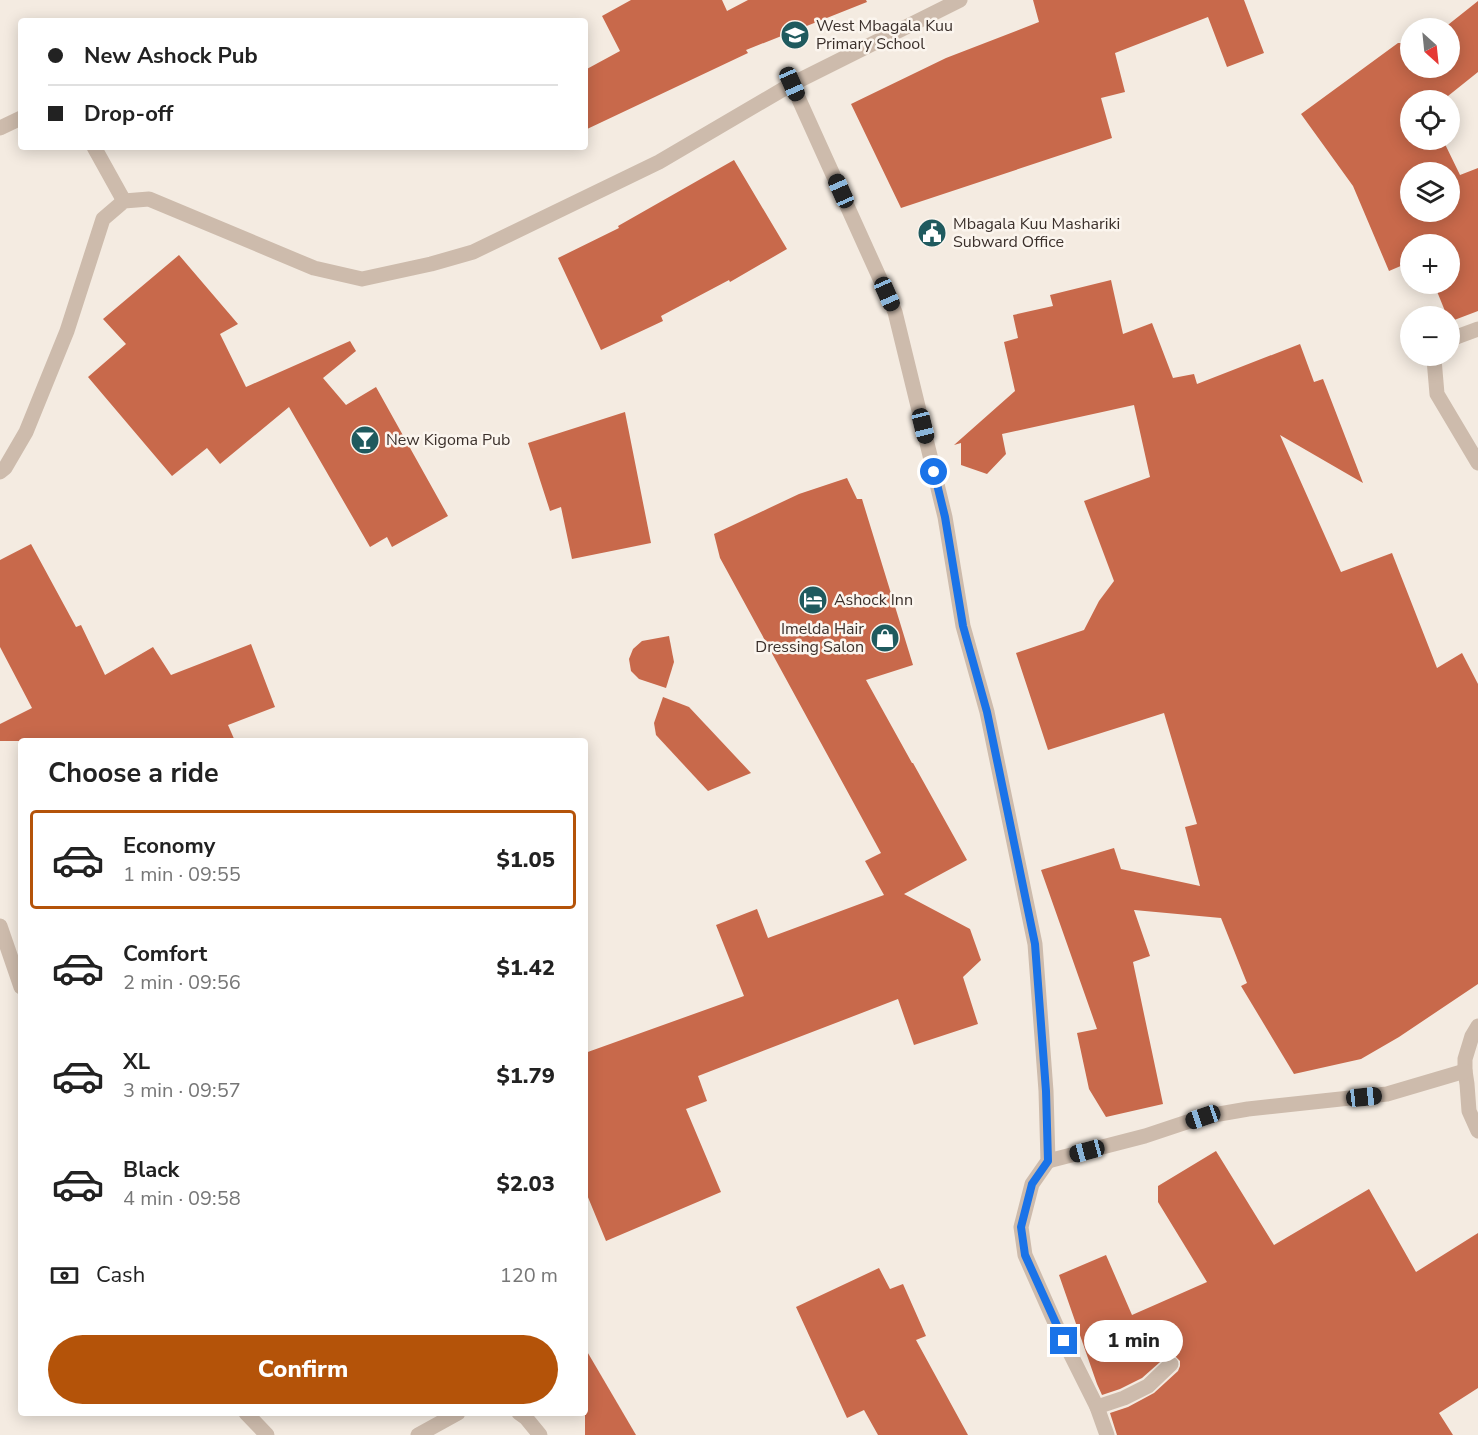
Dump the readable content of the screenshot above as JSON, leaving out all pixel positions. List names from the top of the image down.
{
  "places": {
    "school or university": ["West Mbagala Kuu Primary School"],
    "public building": ["Mbagala Kuu Mashariki Subward Office"],
    "bar": ["New Kigoma Pub"],
    "hotel": ["Ashock Inn"],
    "shop": ["Imelda Hair Dressing Salon"]
  },
  "north": "bottom right",
  "page": {
    "map_buttons": ["+", "−"],
    "banner": ["New Ashock Pub", "Drop-off"],
    "heading": "Choose a ride",
    "list": [
      {
        "name": "Economy",
        "note": "1 min · 09:55",
        "value": "$1.05"
      },
      {
        "name": "Comfort",
        "note": "2 min · 09:56",
        "value": "$1.42"
      },
      {
        "name": "XL",
        "note": "3 min · 09:57",
        "value": "$1.79"
      },
      {
        "name": "Black",
        "note": "4 min · 09:58",
        "value": "$2.03"
      }
    ],
    "pay": ["Cash", "120 m"],
    "bubble": "1 min",
    "buttons": "Confirm"
  }
}
